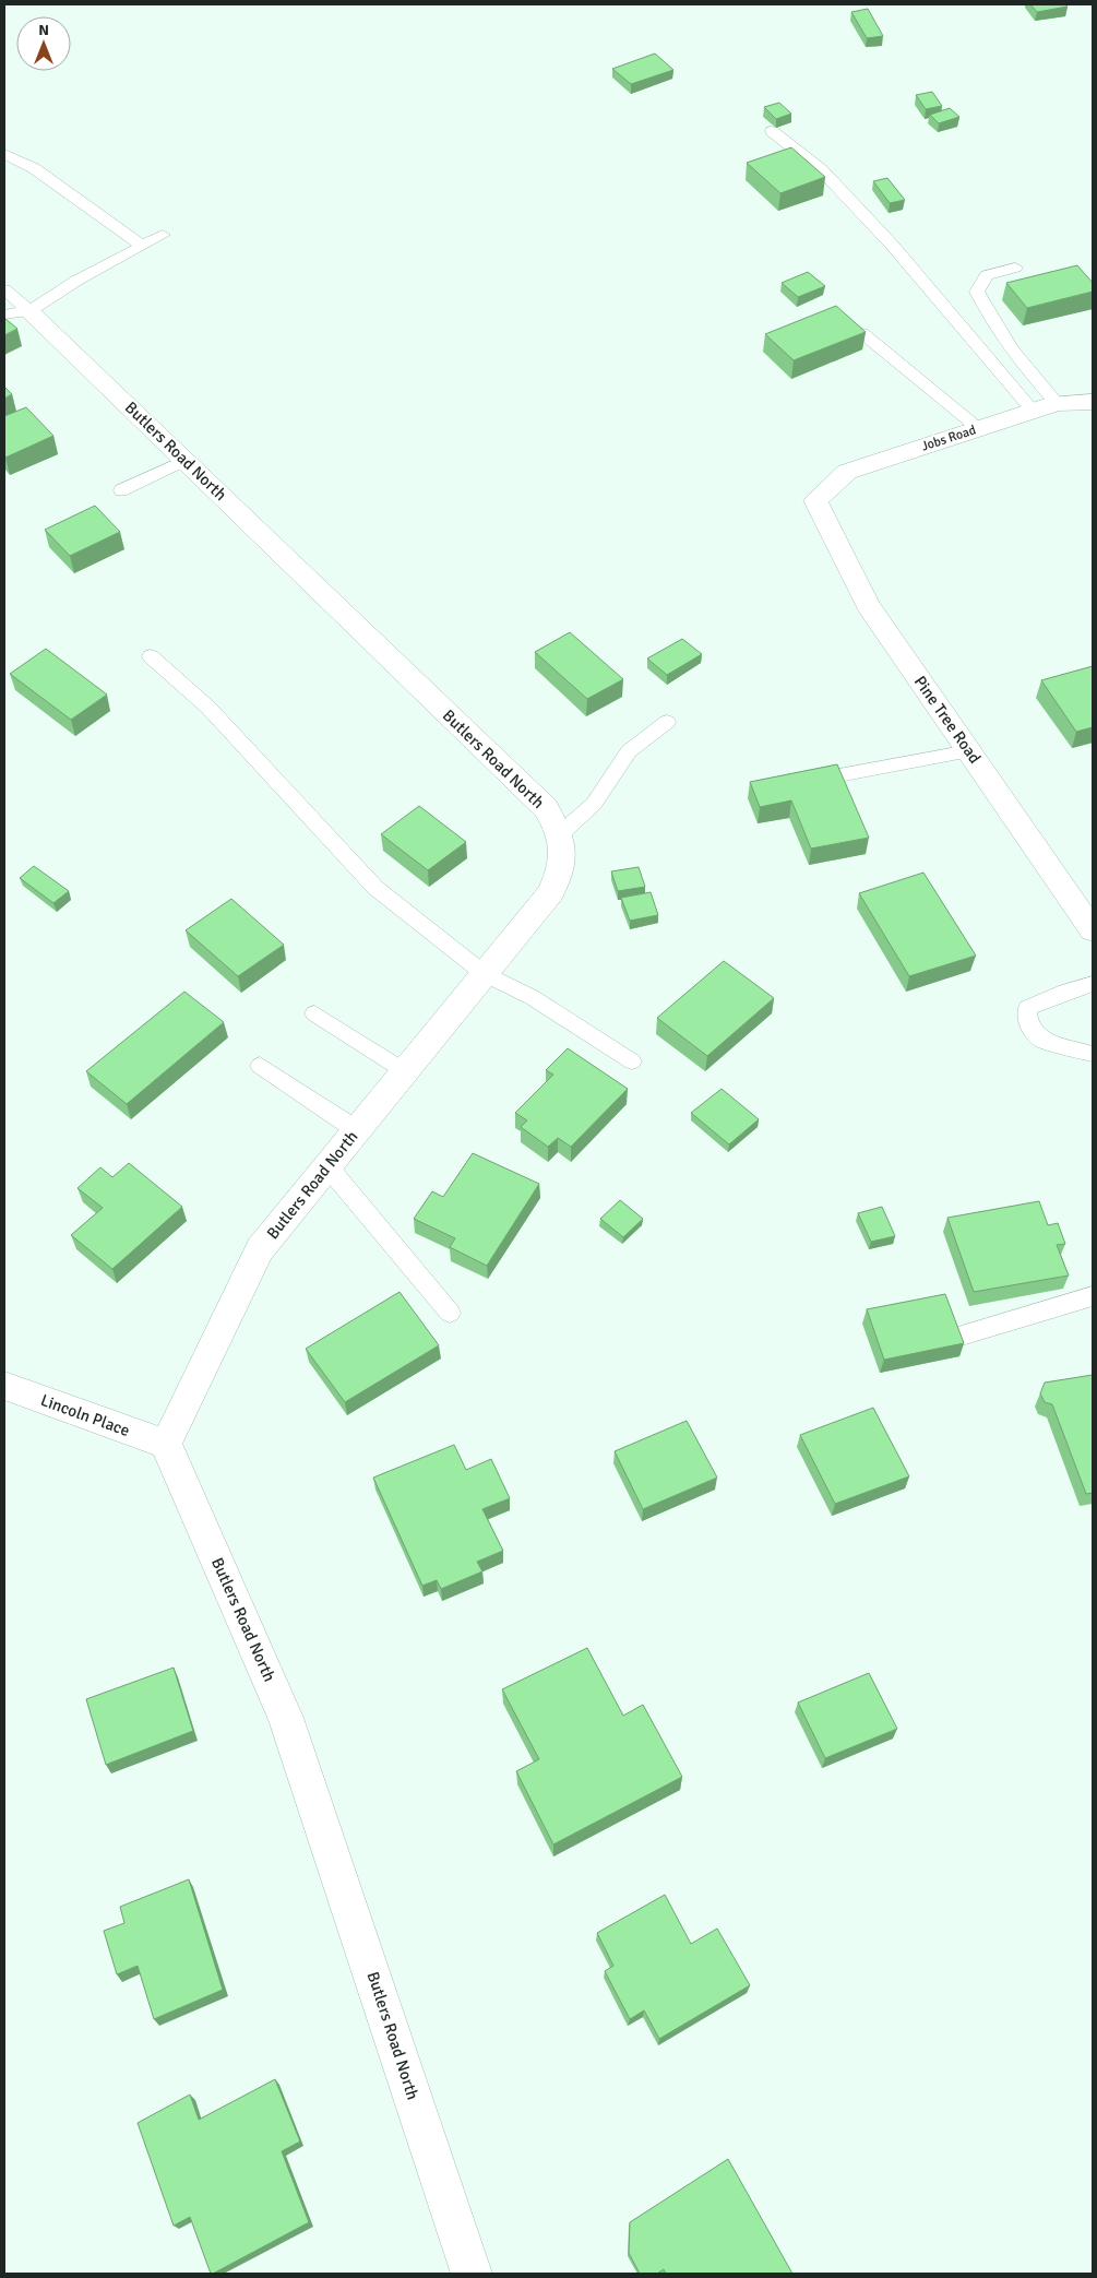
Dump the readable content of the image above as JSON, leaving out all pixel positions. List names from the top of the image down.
{
  "streets": {
    "street": [
      "Jobs Road",
      "Butlers Road North",
      "Pine Tree Road",
      "Lincoln Place"
    ]
  },
  "crossings": [
    ["Jobs Road", "Pine Tree Road"],
    ["Butlers Road North", "Lincoln Place"]
  ],
  "north": "top"
}
